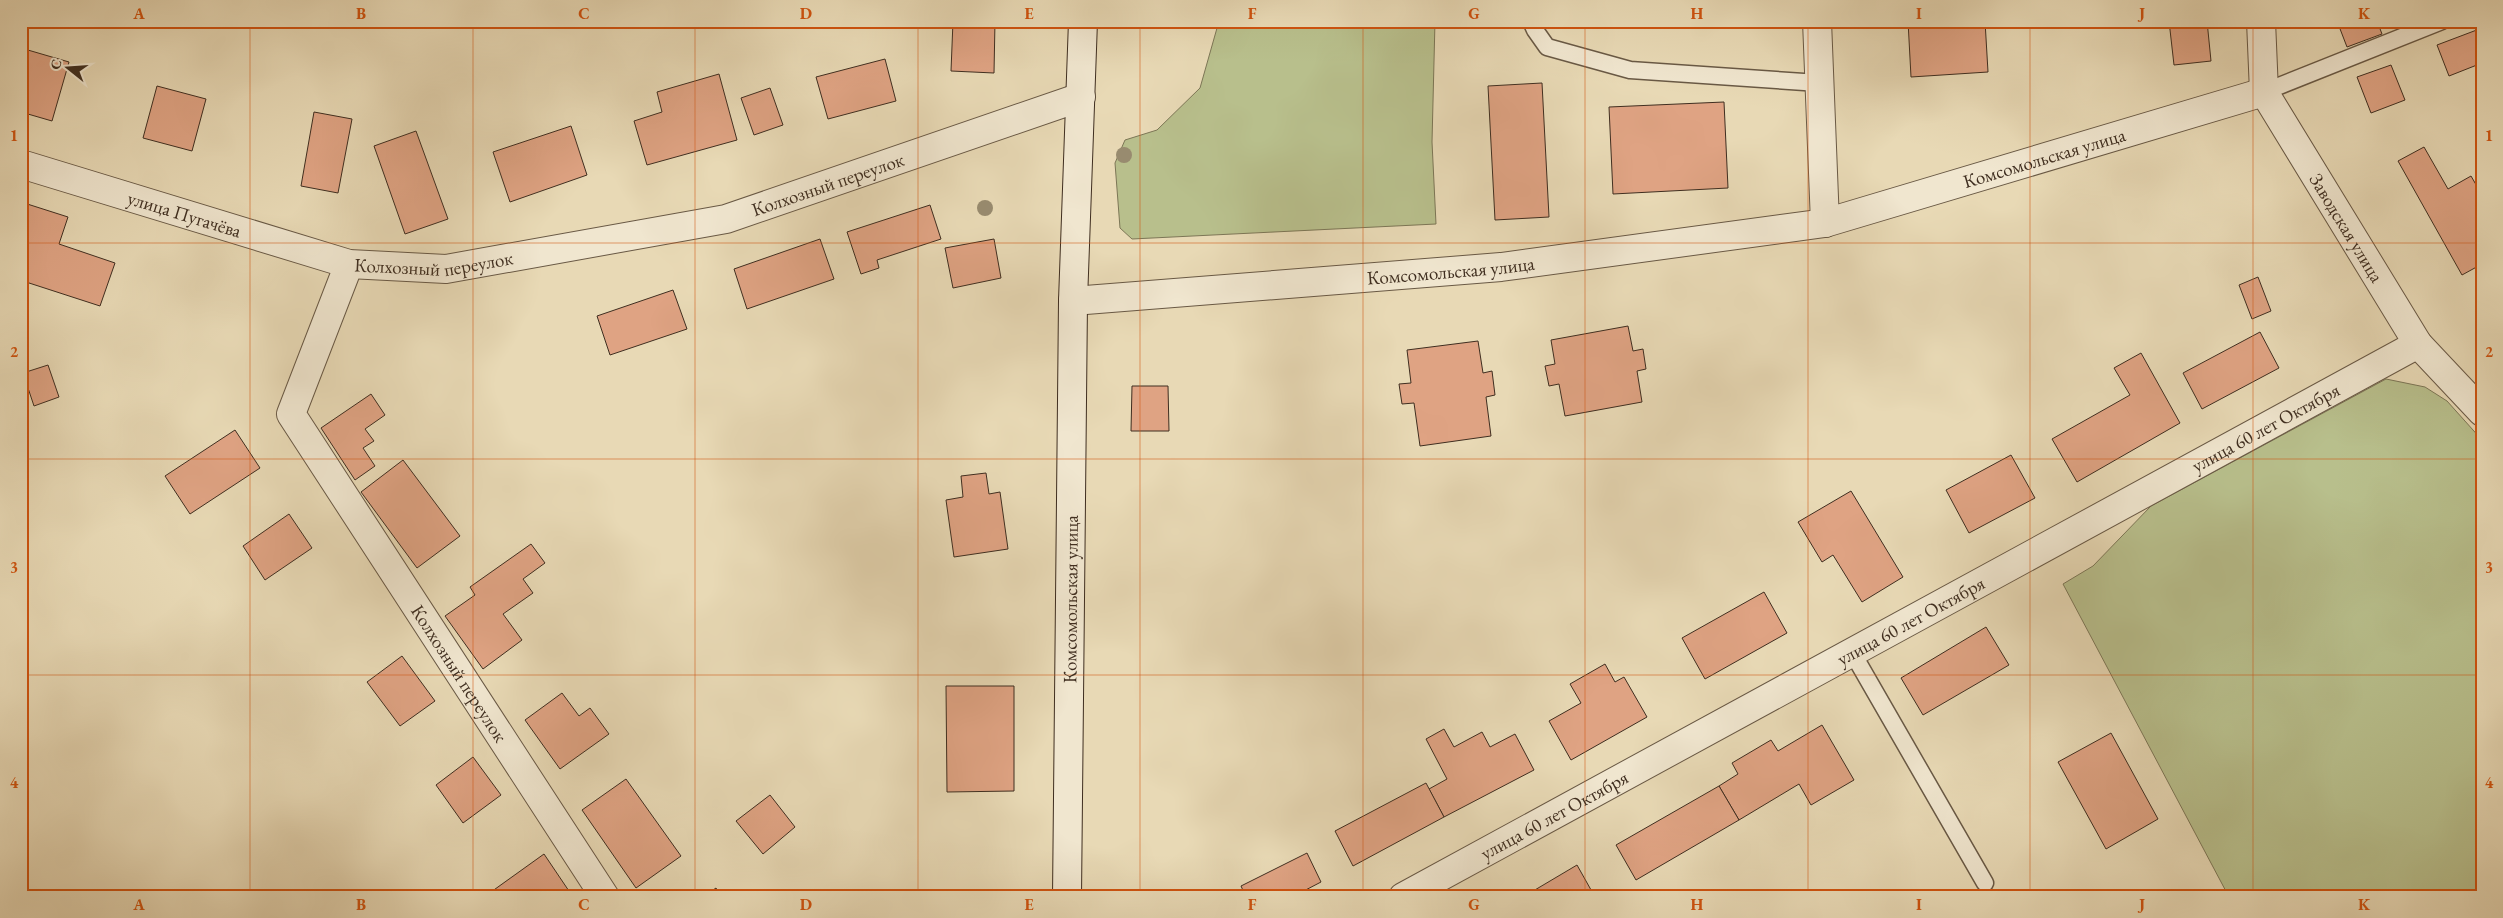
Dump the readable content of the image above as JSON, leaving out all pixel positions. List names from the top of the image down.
{
  "streets": {
    "street": [
      "Комсомольская улица",
      "Колхозный переулок",
      "улица Пугачёва",
      "Заводская улица",
      "улица 60 лет Октября"
    ]
  },
  "crossings": [
    ["Комсомольская улица", "Колхозный переулок"],
    ["Комсомольская улица", "Заводская улица"],
    ["Колхозный переулок", "улица Пугачёва"],
    ["Заводская улица", "улица 60 лет Октября"]
  ],
  "north": "left",
  "grid": {
    "columns": [
      "A",
      "B",
      "C",
      "D",
      "E",
      "F",
      "G",
      "H",
      "I",
      "J",
      "K"
    ],
    "rows": [
      "1",
      "2",
      "3",
      "4"
    ]
  }
}
